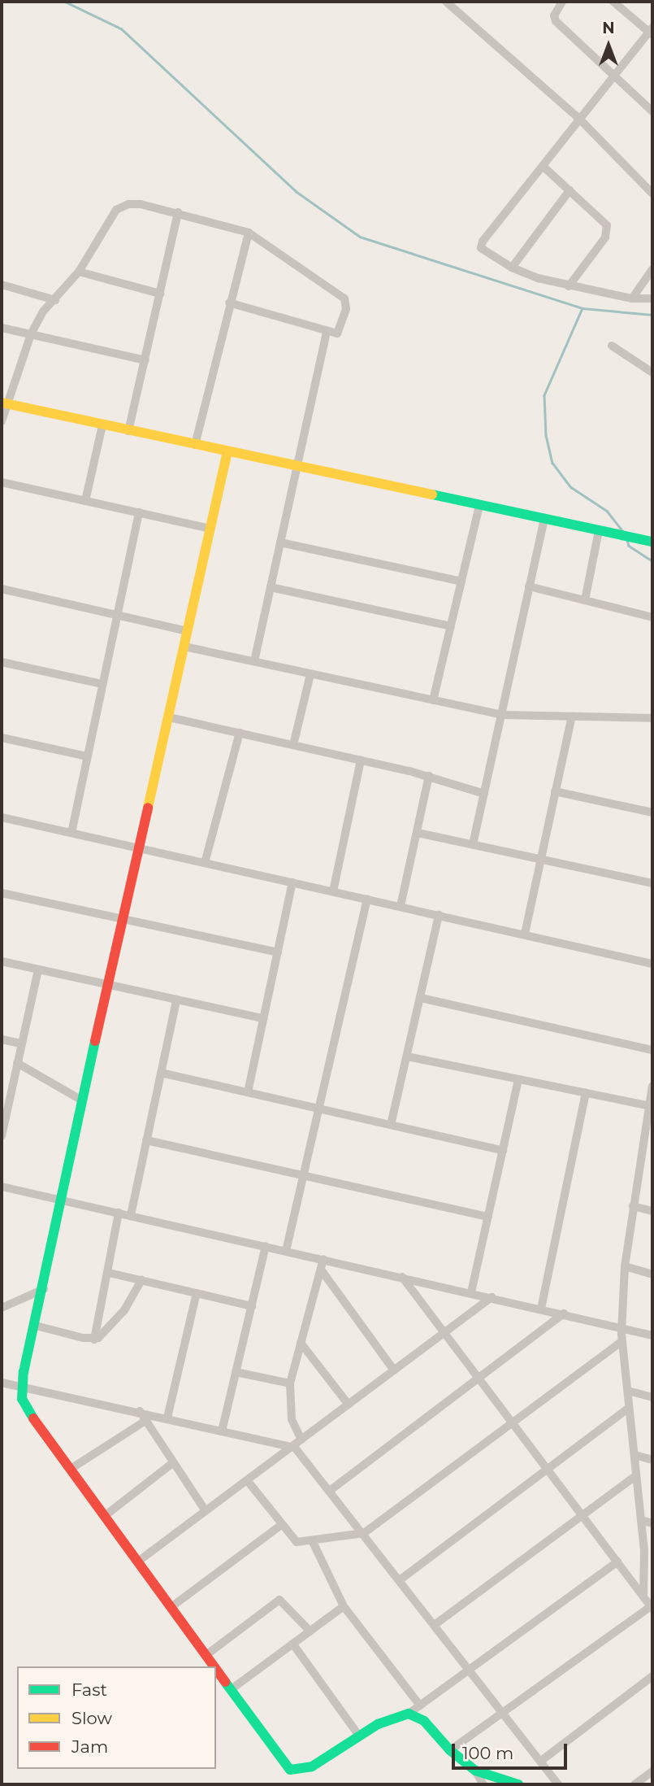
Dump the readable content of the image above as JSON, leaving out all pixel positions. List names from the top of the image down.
{
  "legend": ["Fast", "Slow", "Jam"],
  "scale_bar": "100 m",
  "north": "top"
}
